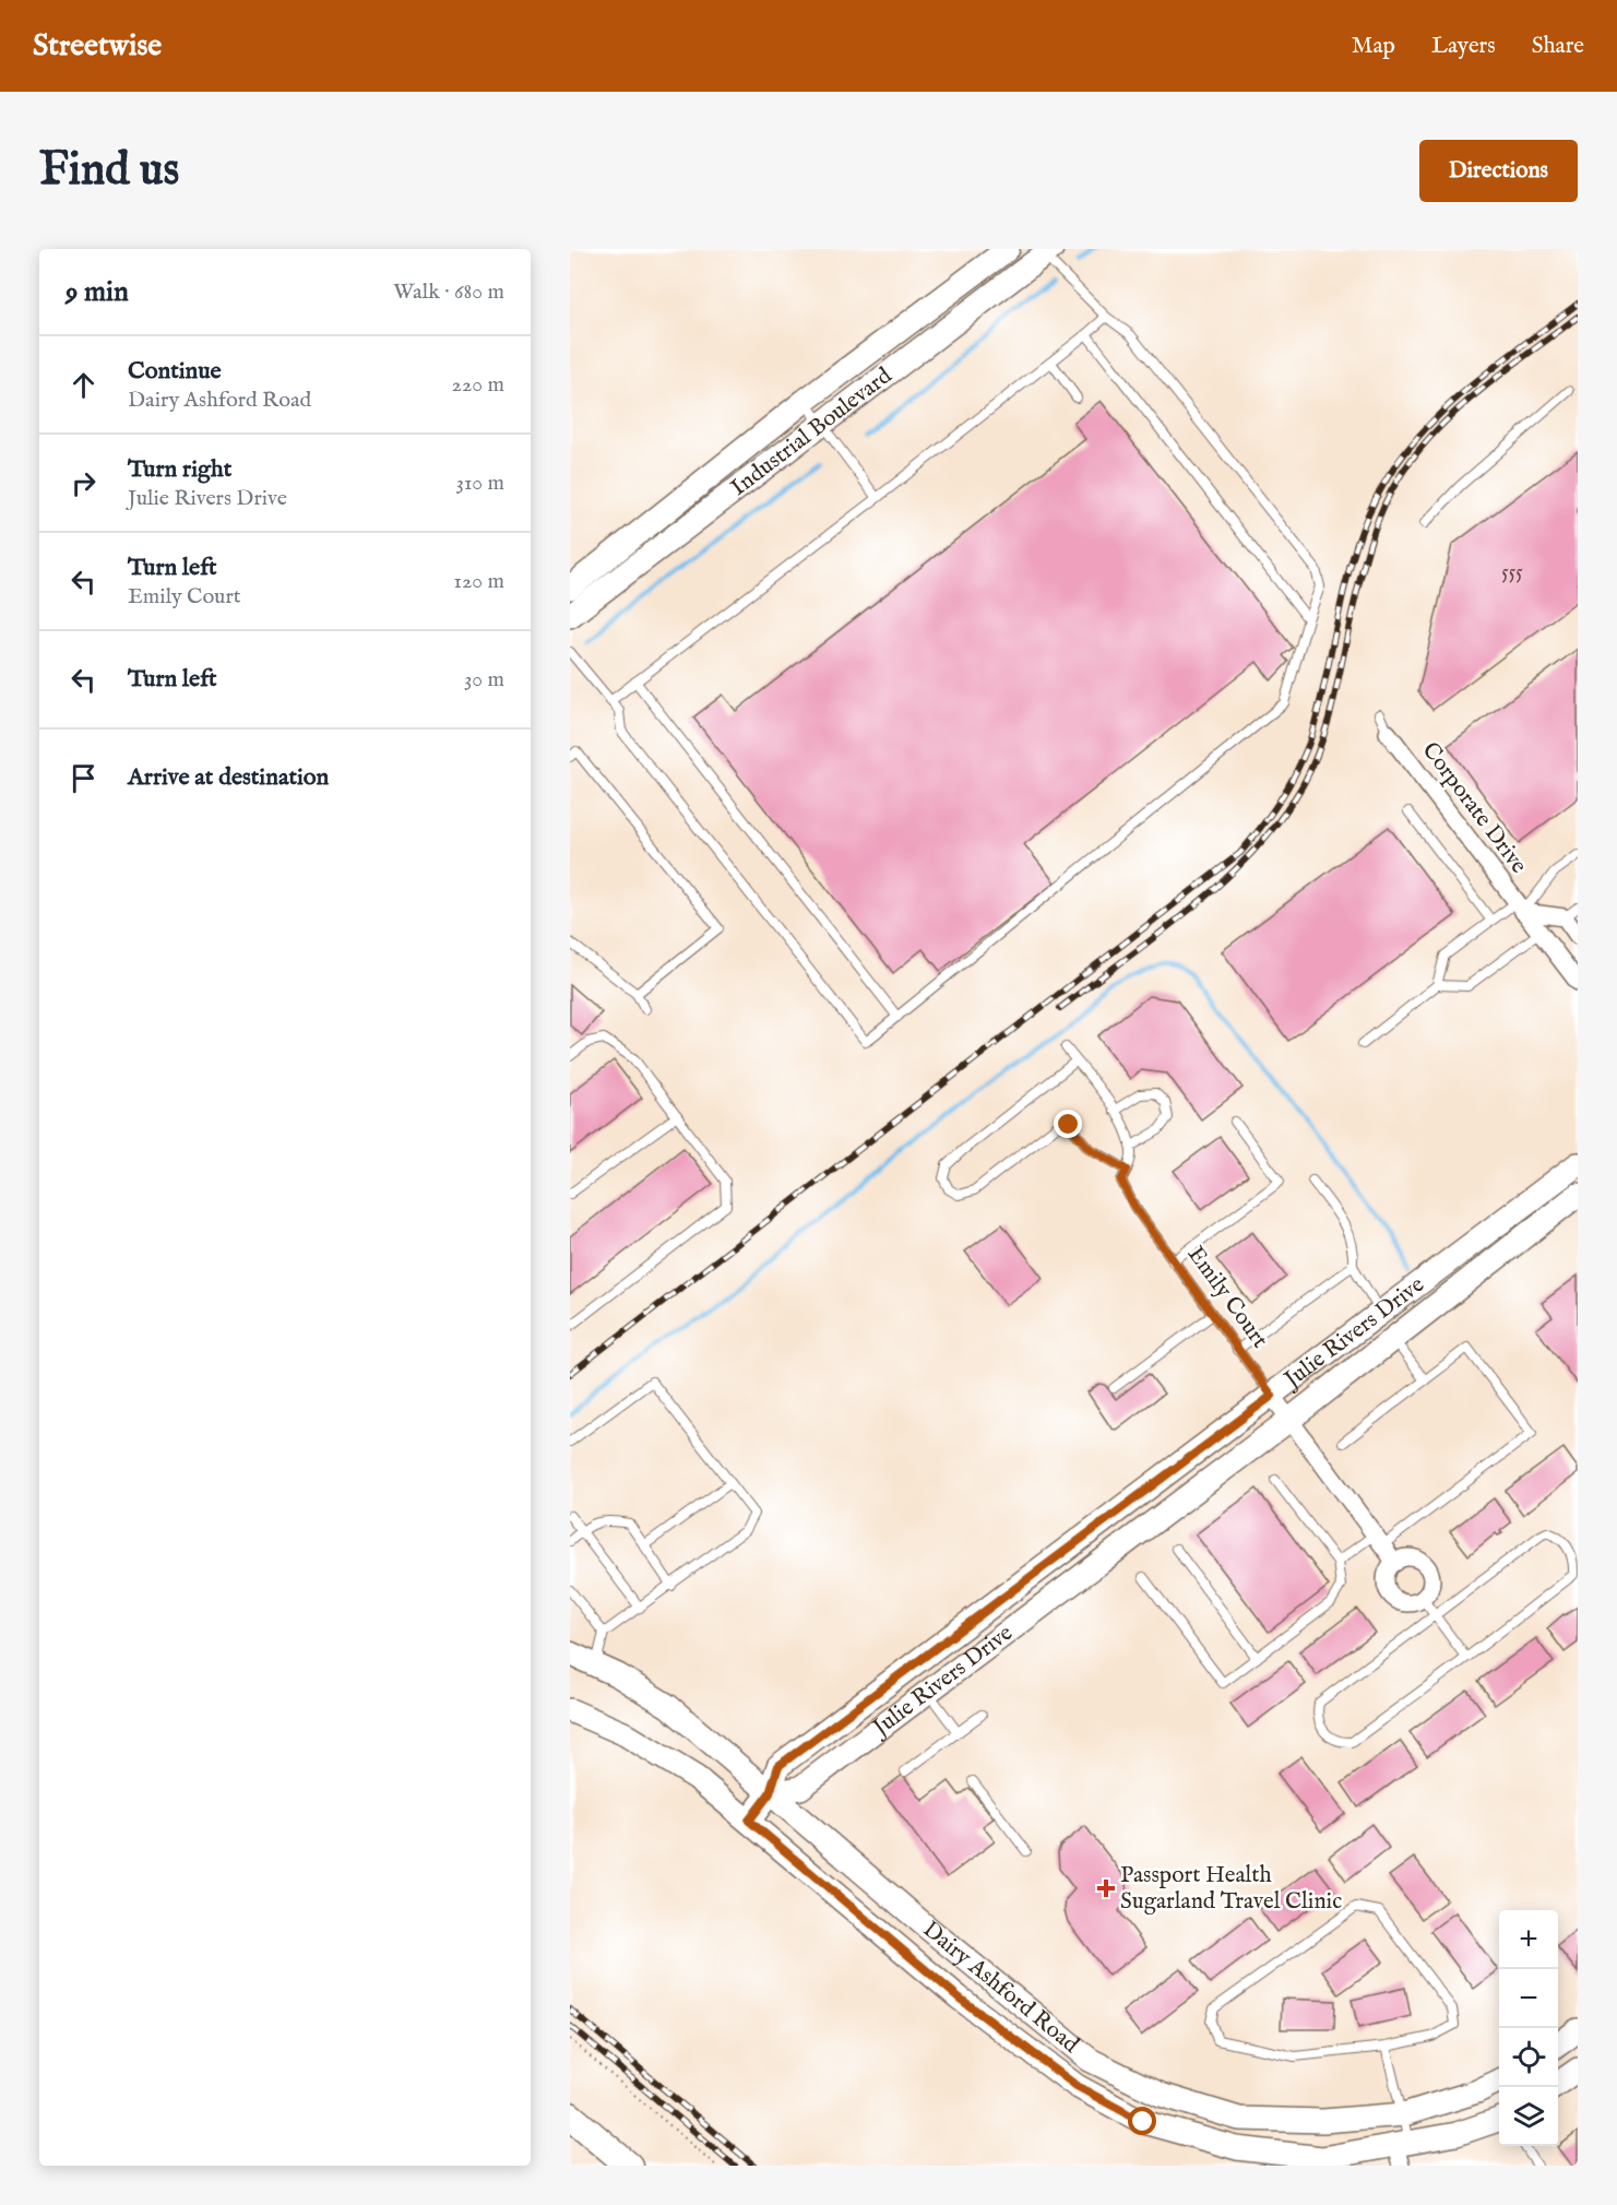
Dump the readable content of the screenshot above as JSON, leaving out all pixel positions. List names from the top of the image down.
{
  "streets": {
    "street": [
      "Industrial Boulevard",
      "Corporate Drive",
      "Emily Court",
      "Julie Rivers Drive",
      "Dairy Ashford Road"
    ]
  },
  "crossings": [
    ["Emily Court", "Julie Rivers Drive"],
    ["Julie Rivers Drive", "Dairy Ashford Road"]
  ],
  "places": {
    "health": ["Passport Health Sugarland Travel Clinic"]
  },
  "house_numbers": ["555"],
  "page": {
    "header": "Streetwise",
    "nav": ["Map", "Layers", "Share"],
    "buttons": "Directions",
    "title": "Find us",
    "heading": ["9 min", "Walk · 680 m"],
    "list": [
      ["Continue", "Dairy Ashford Road", "220 m"],
      ["Turn right", "Julie Rivers Drive", "310 m"],
      ["Turn left", "Emily Court", "120 m"],
      ["Turn left", "30 m"],
      "Arrive at destination"
    ],
    "map_buttons": ["+", "−"]
  }
}
